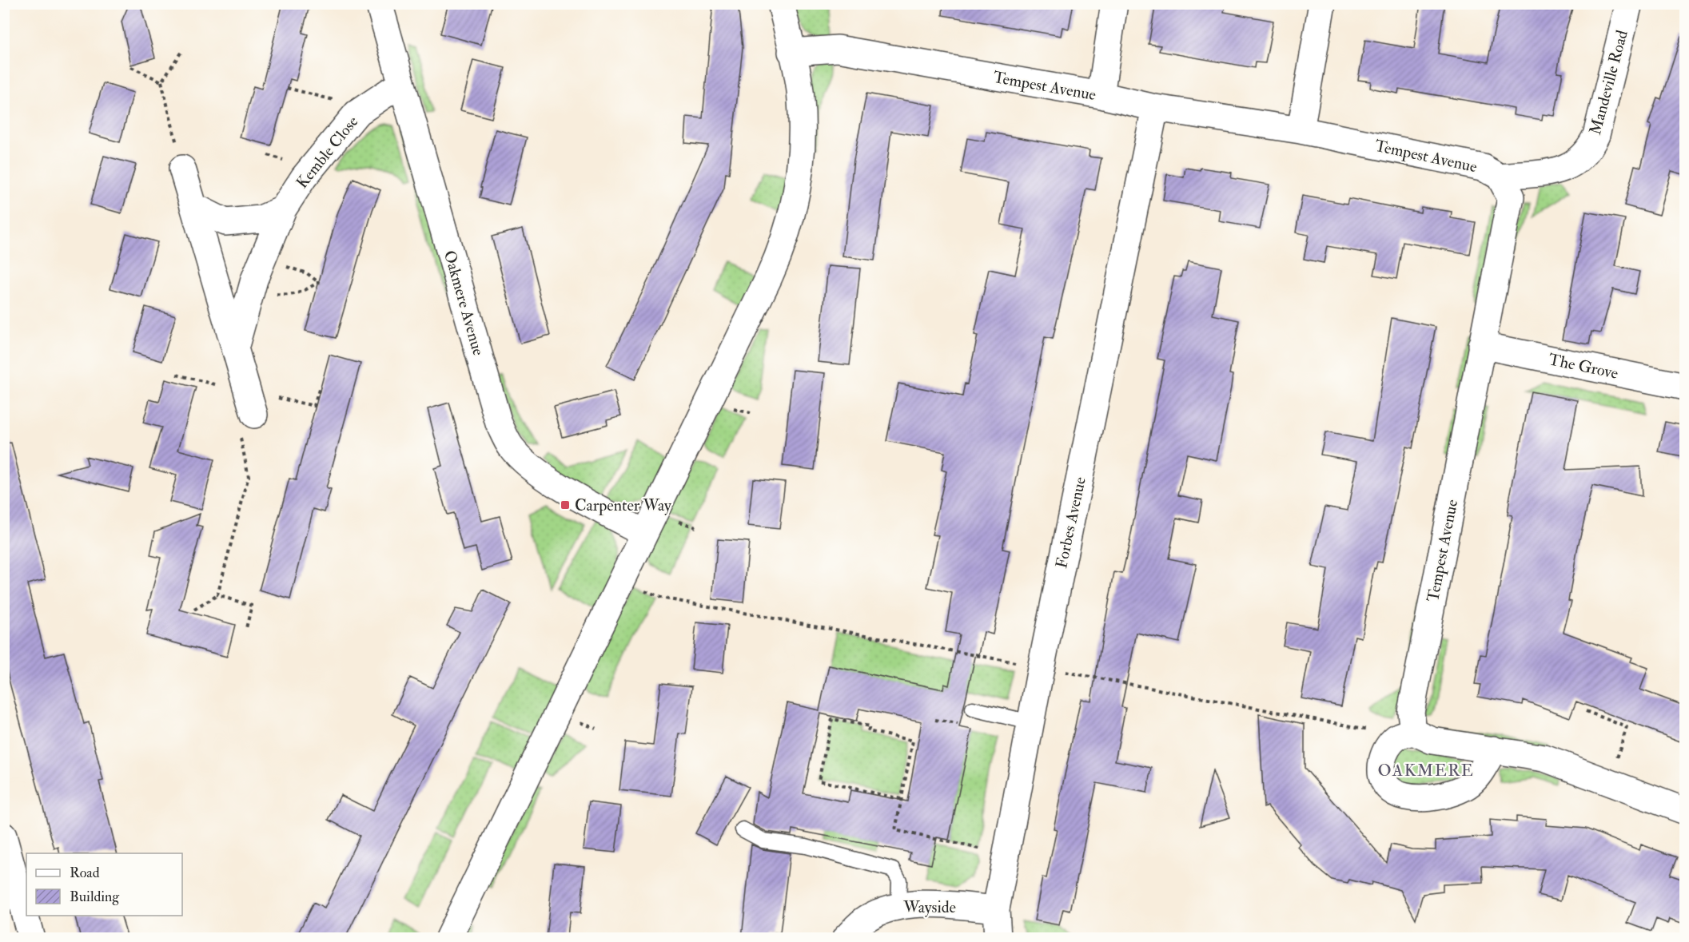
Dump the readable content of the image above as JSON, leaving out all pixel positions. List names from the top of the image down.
{
  "streets": {
    "street": [
      "Mandeville Road",
      "Tempest Avenue",
      "Kemble Close",
      "Oakmere Avenue",
      "The Grove",
      "Forbes Avenue",
      "Wayside"
    ]
  },
  "crossings": [
    ["Mandeville Road", "Tempest Avenue"],
    ["Tempest Avenue", "The Grove"],
    ["Tempest Avenue", "Forbes Avenue"],
    ["Kemble Close", "Oakmere Avenue"],
    ["Forbes Avenue", "Wayside"]
  ],
  "districts": ["OAKMERE"],
  "places": {
    "transit": ["Carpenter Way"]
  },
  "legend": ["Road", "Building"]
}
